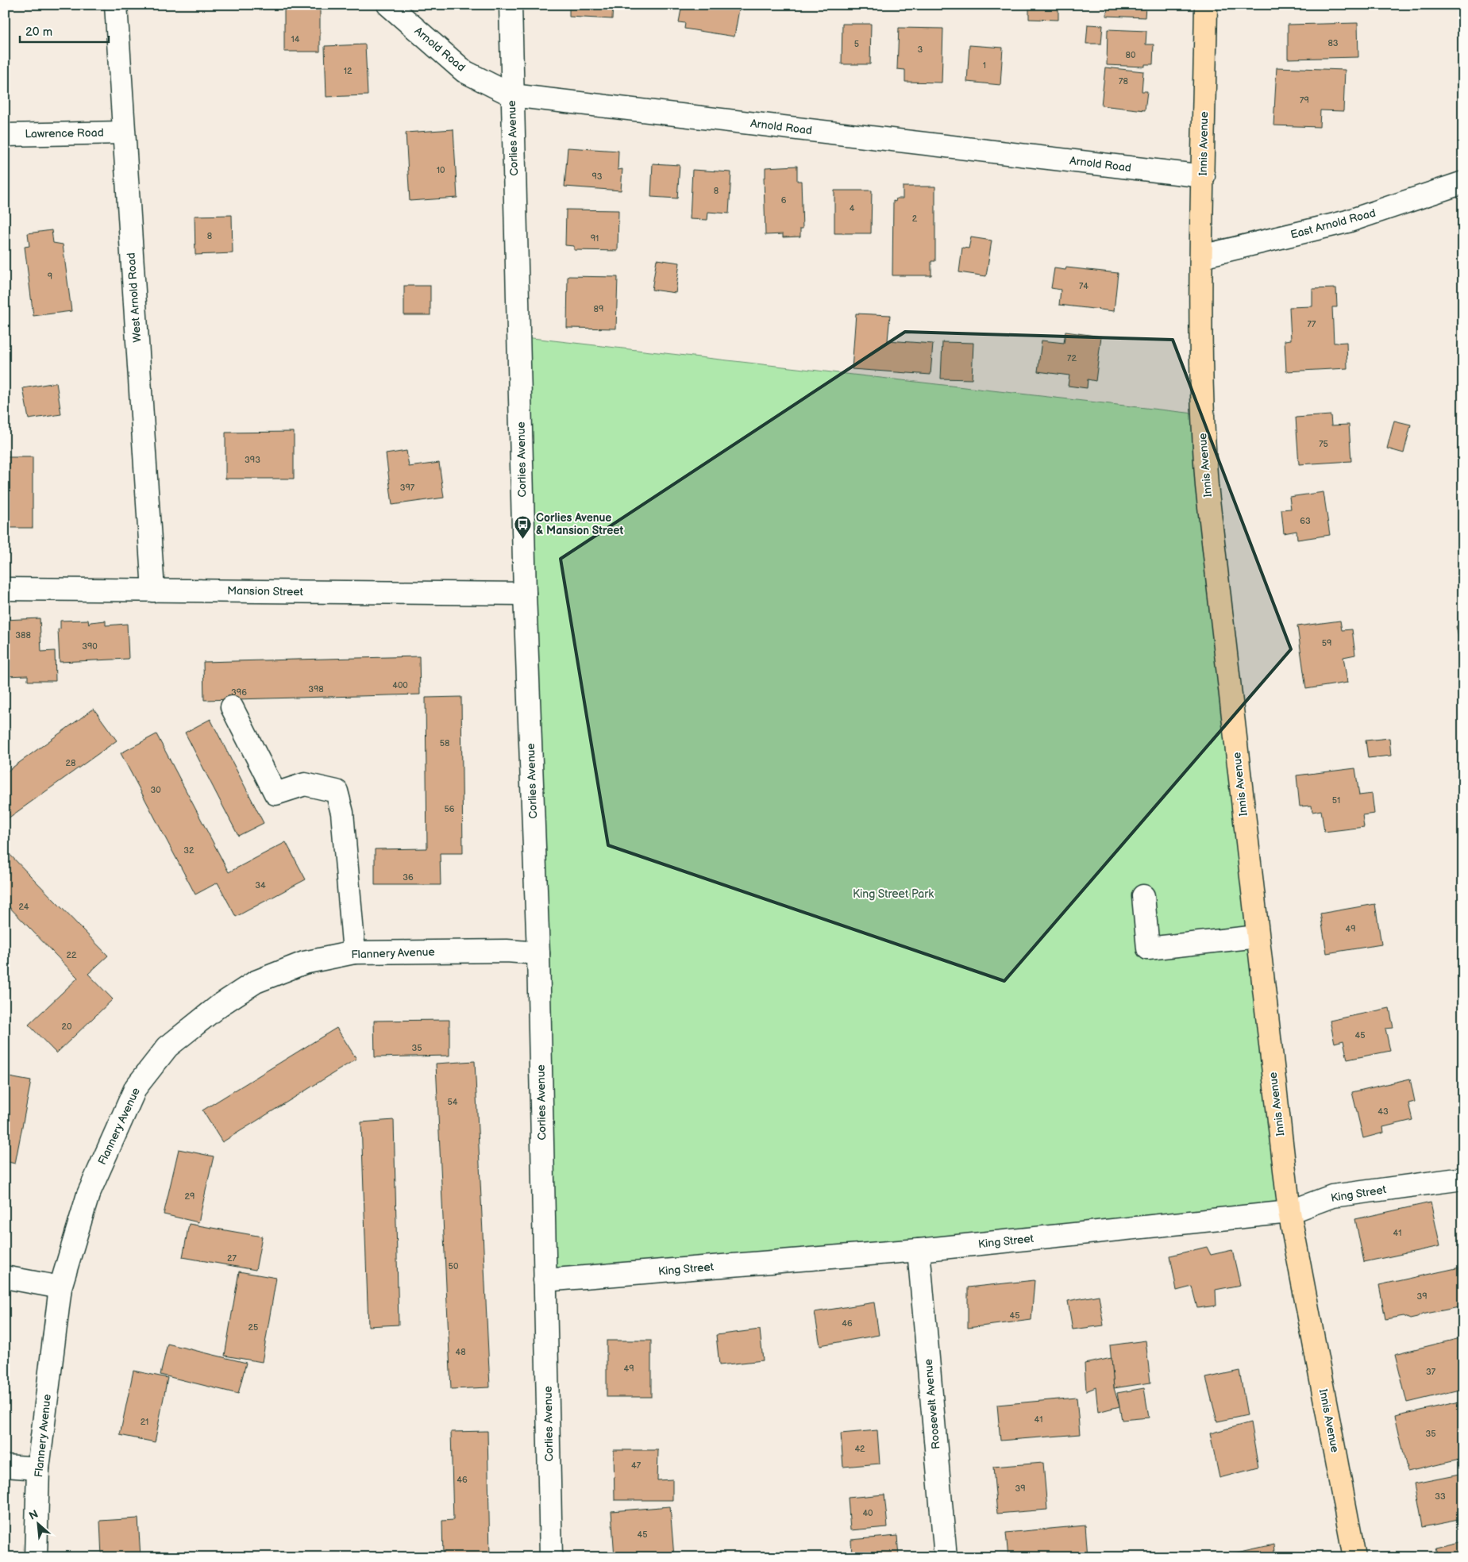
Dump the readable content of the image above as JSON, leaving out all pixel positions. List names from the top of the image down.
{
  "streets": {
    "main road": ["Innis Avenue"],
    "street": [
      "Arnold Road",
      "Lawrence Road",
      "Corlies Avenue",
      "East Arnold Road",
      "West Arnold Road",
      "Mansion Street",
      "Flannery Avenue",
      "King Street",
      "Roosevelt Avenue"
    ]
  },
  "crossings": [
    ["Arnold Road", "Corlies Avenue"],
    ["Arnold Road", "Innis Avenue"],
    ["Lawrence Road", "West Arnold Road"],
    ["Corlies Avenue", "Mansion Street"],
    ["Corlies Avenue", "Flannery Avenue"],
    ["Corlies Avenue", "King Street"],
    ["Innis Avenue", "East Arnold Road"],
    ["Innis Avenue", "King Street"],
    ["West Arnold Road", "Mansion Street"],
    ["King Street", "Roosevelt Avenue"]
  ],
  "parks": ["King Street Park"],
  "places": {
    "bus stop": ["Corlies Avenue & Mansion Street"]
  },
  "house_numbers": [
    "14",
    "83",
    "5",
    "3",
    "80",
    "1",
    "12",
    "78",
    "79",
    "10",
    "93",
    "8",
    "6",
    "4",
    "2",
    "8",
    "91",
    "9",
    "74",
    "89",
    "77",
    "72",
    "75",
    "393",
    "397",
    "63",
    "388",
    "59",
    "390",
    "400",
    "398",
    "396",
    "58",
    "28",
    "30",
    "51",
    "56",
    "32",
    "36",
    "34",
    "24",
    "49",
    "22",
    "20",
    "45",
    "35",
    "54",
    "43",
    "29",
    "41",
    "27",
    "50",
    "39",
    "45",
    "46",
    "25",
    "48",
    "49",
    "37",
    "41",
    "21",
    "35",
    "42",
    "47",
    "46",
    "39",
    "33",
    "40",
    "45"
  ],
  "scale_bar": "20 m",
  "north": "top left"
}
